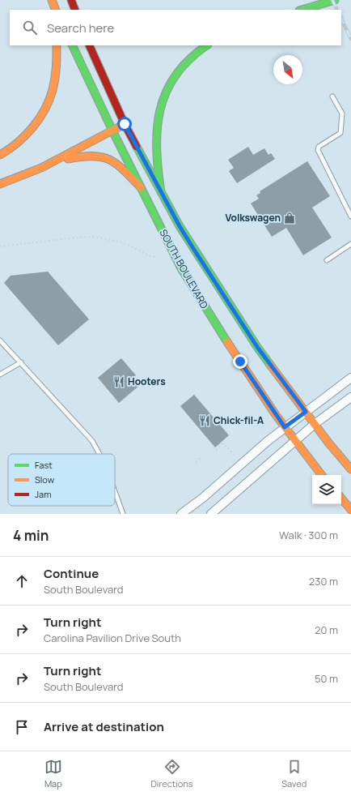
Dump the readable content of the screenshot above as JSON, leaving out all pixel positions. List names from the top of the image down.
{
  "streets": {
    "main road": ["SOUTH BOULEVARD"]
  },
  "places": {
    "shop": ["Volkswagen"],
    "restaurant": ["Hooters", "Chick-fil-A"]
  },
  "legend": ["Fast", "Slow", "Jam"],
  "north": "bottom right",
  "page": {
    "search": "Search here",
    "heading": ["4 min", "Walk · 300 m"],
    "list": [
      ["Continue", "South Boulevard", "230 m"],
      ["Turn right", "Carolina Pavilion Drive South", "20 m"],
      ["Turn right", "South Boulevard", "50 m"],
      "Arrive at destination"
    ],
    "nav": ["Map", "Directions", "Saved"]
  }
}
